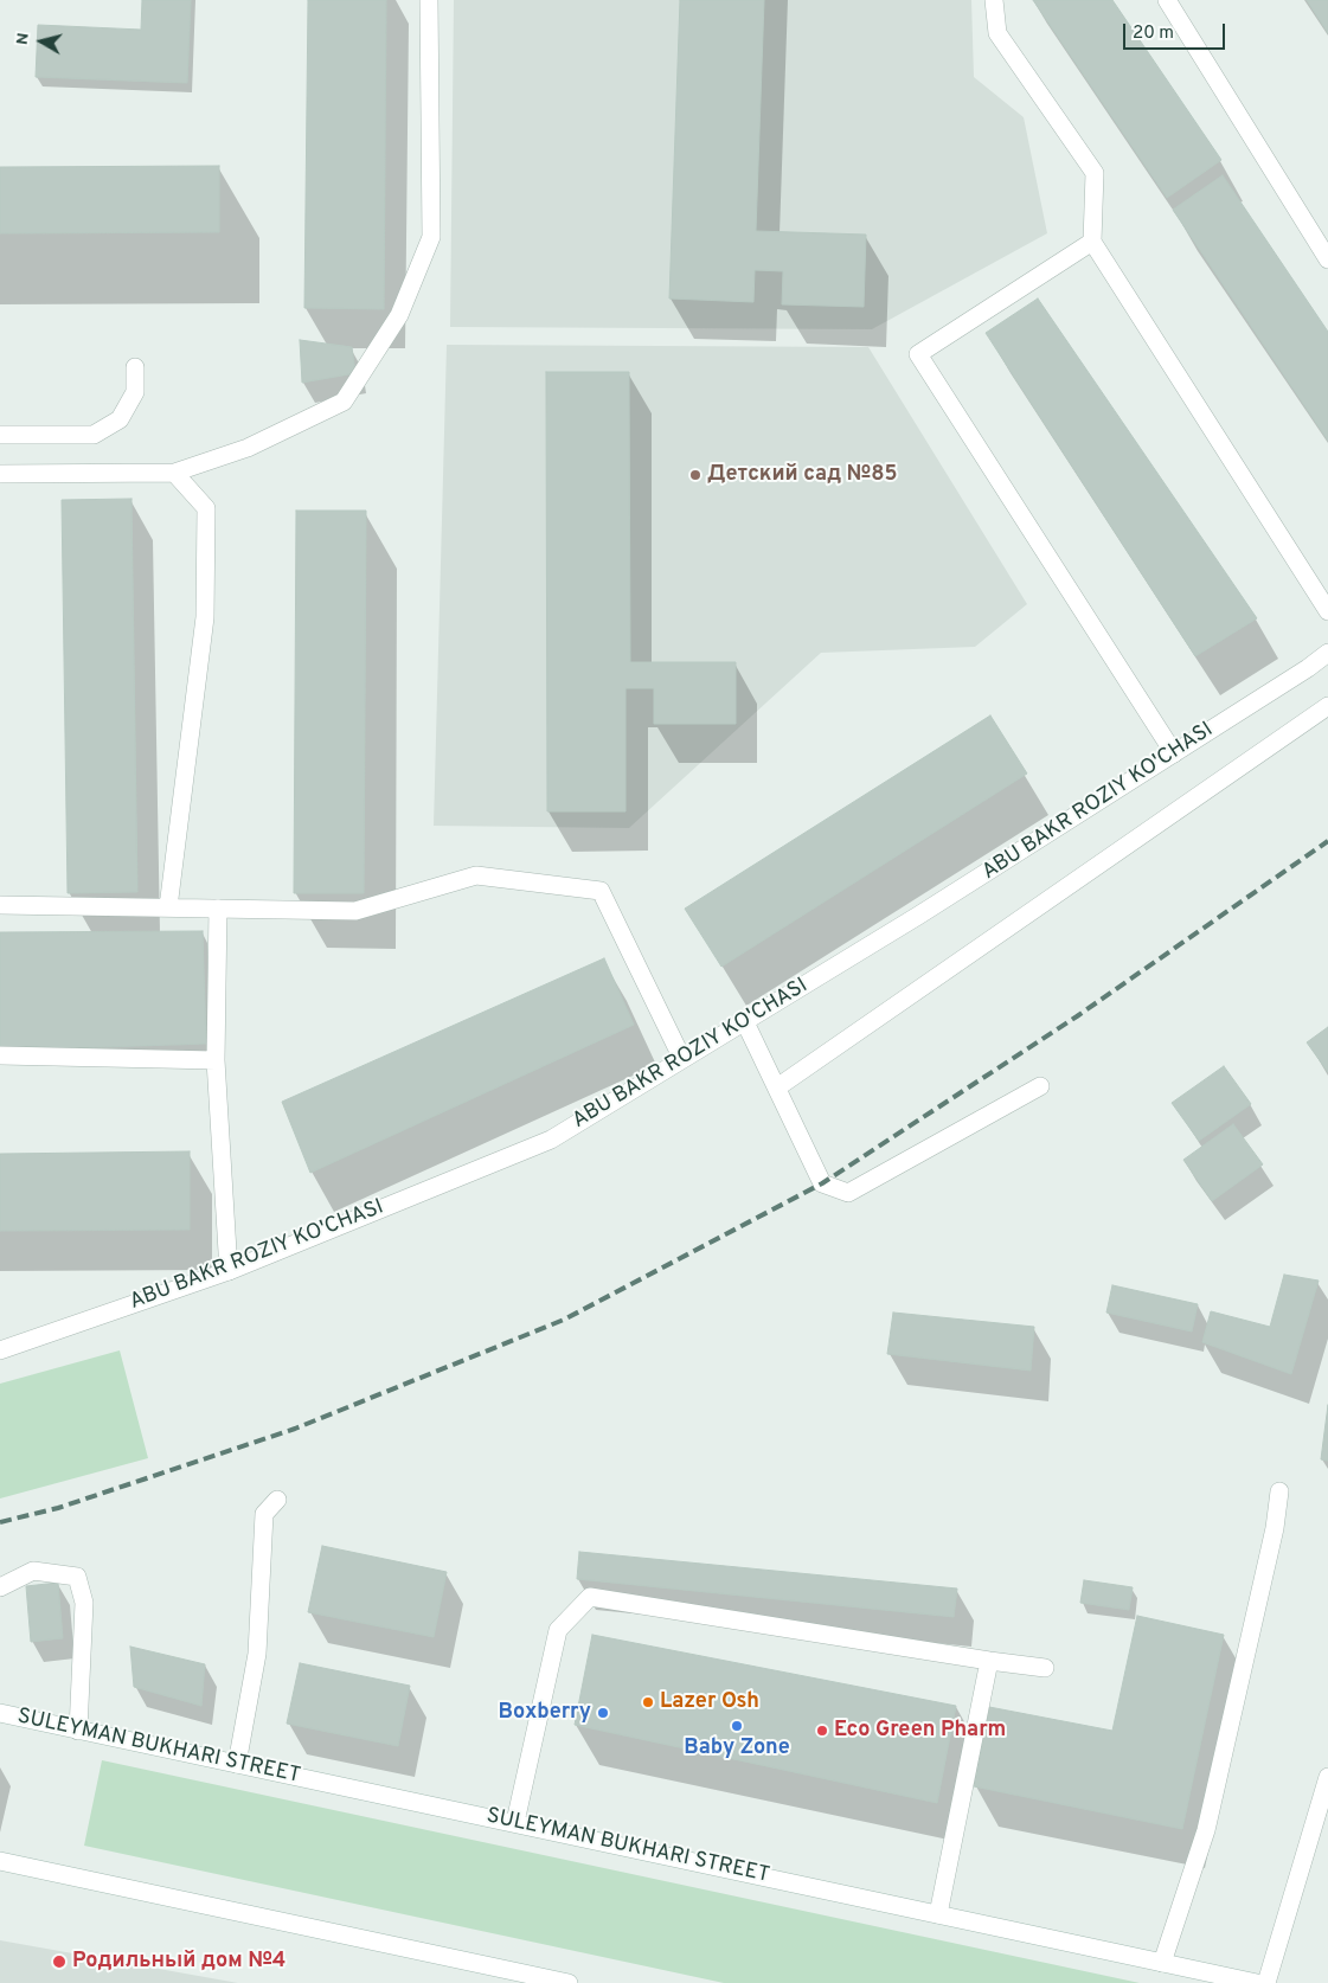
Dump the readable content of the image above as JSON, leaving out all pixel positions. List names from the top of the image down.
{
  "streets": {
    "street": ["ABU BAKR ROZIY KO'CHASI", "SULEYMAN BUKHARI STREET"]
  },
  "places": [
    "Детский сад №85",
    "Lazer Osh",
    "Boxberry",
    "Baby Zone",
    "Eco Green Pharm",
    "Родильный дом №4"
  ],
  "scale_bar": "20 m",
  "north": "left"
}
